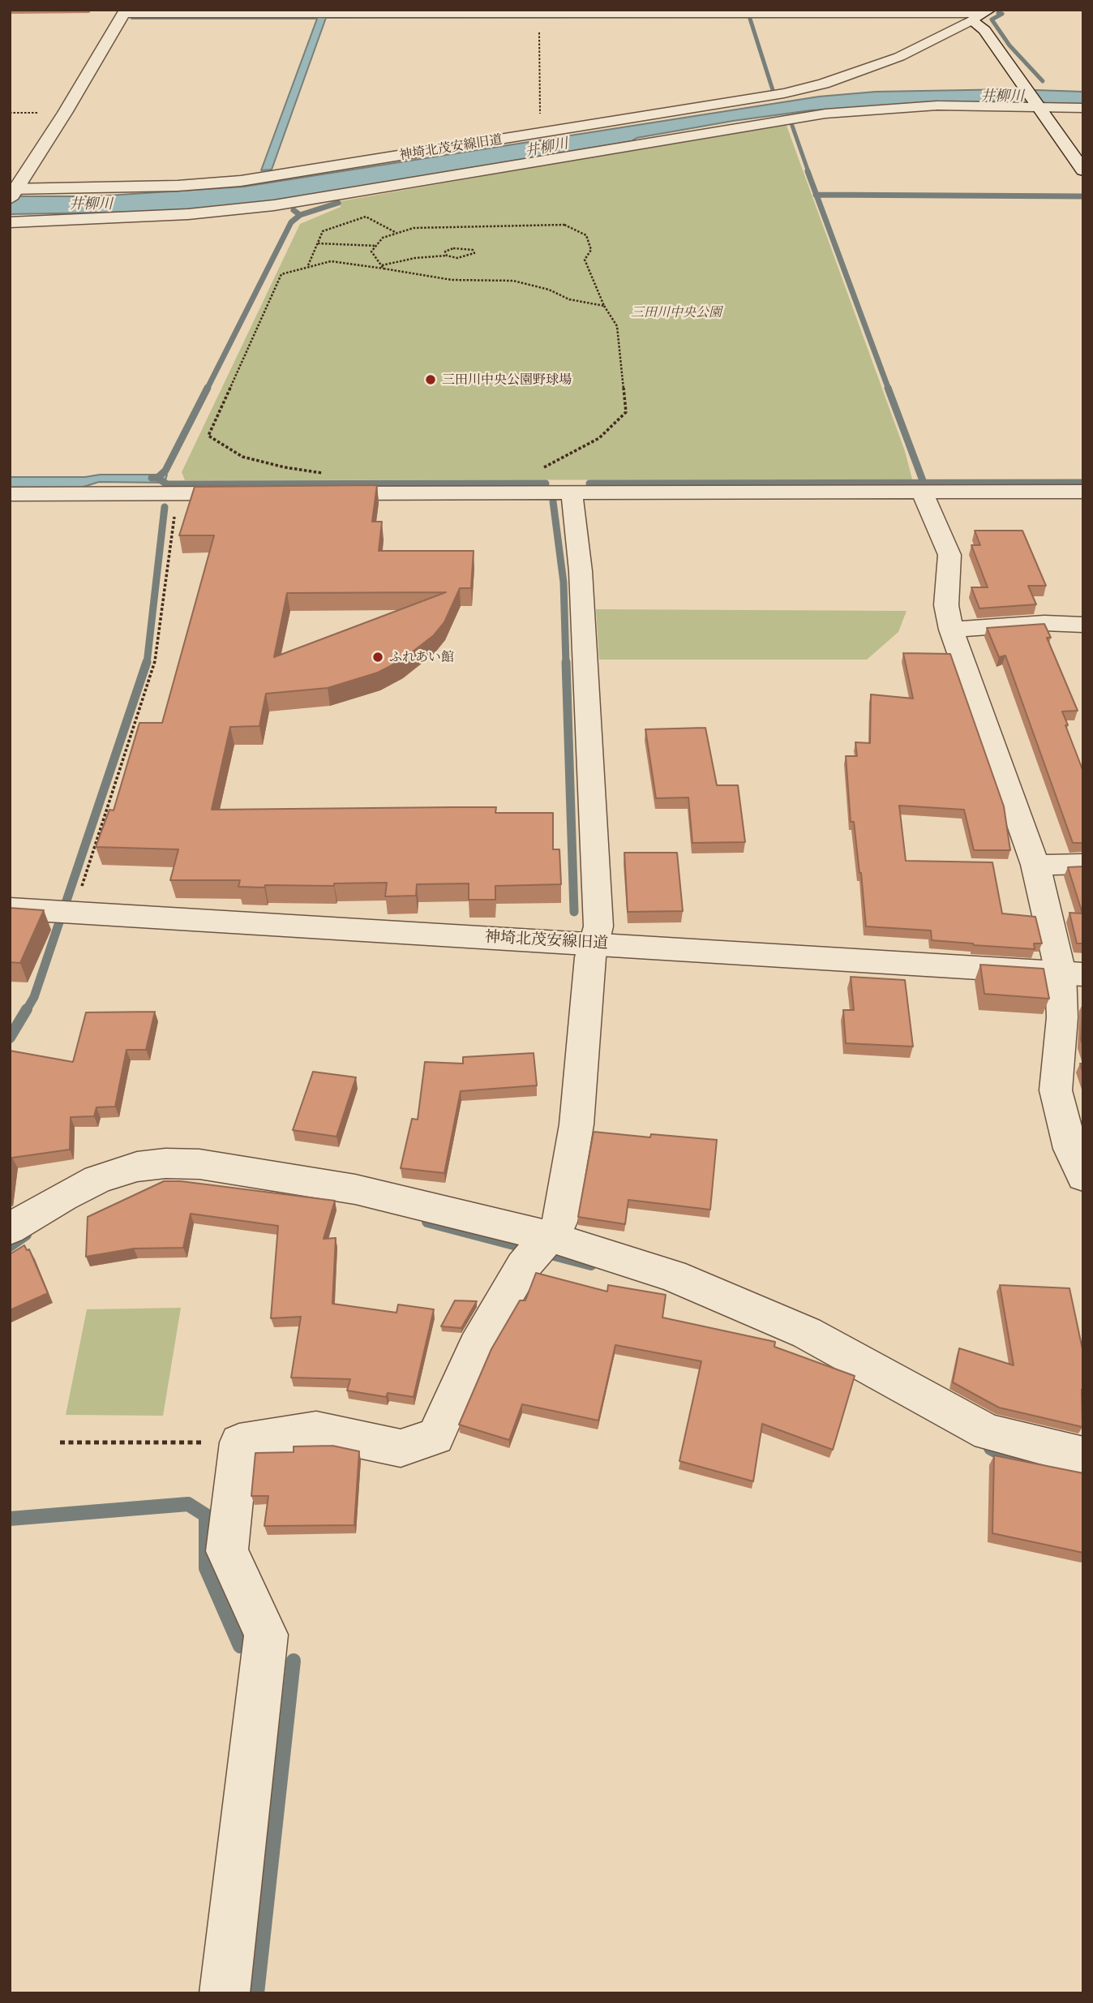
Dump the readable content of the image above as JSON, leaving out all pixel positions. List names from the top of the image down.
{
  "streets": {
    "street": ["神埼北茂安線旧道"]
  },
  "water": ["井柳川"],
  "parks": ["三田川中央公園"],
  "places": ["三田川中央公園野球場", "ふれあい館"]
}
